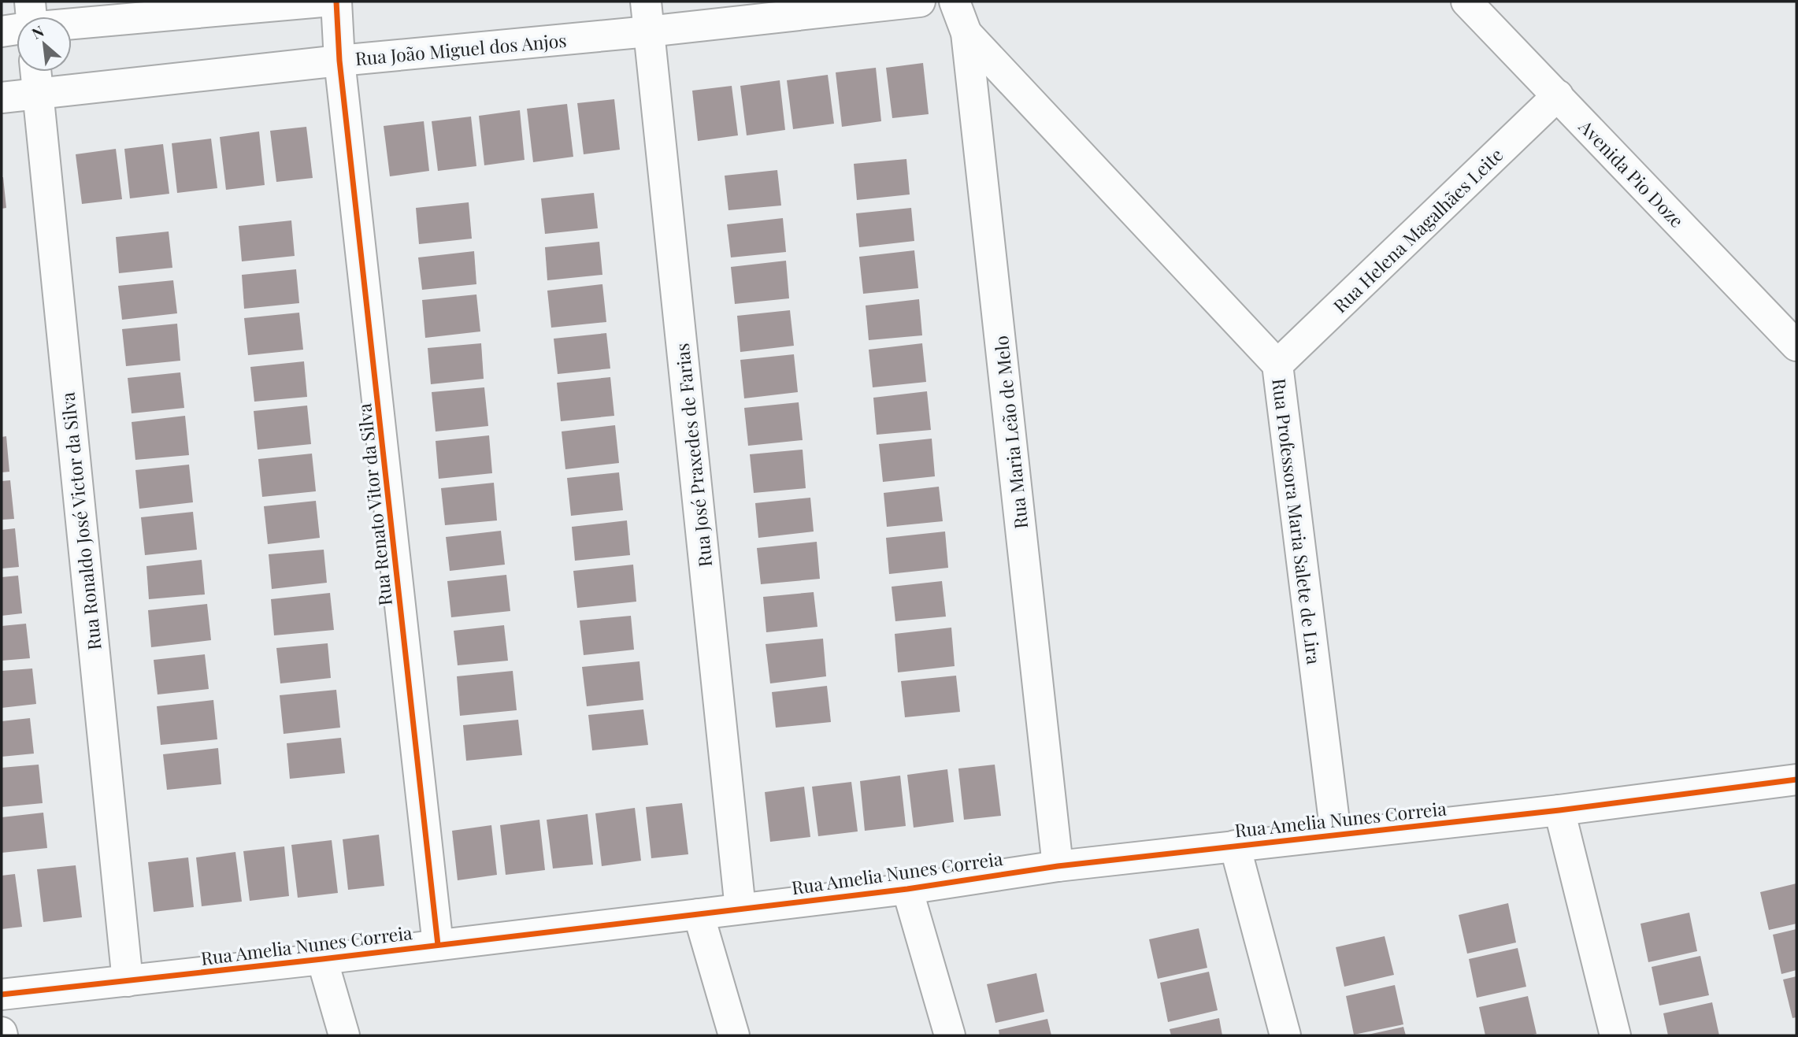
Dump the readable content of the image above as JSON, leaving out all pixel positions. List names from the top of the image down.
{
  "streets": {
    "street": [
      "Rua João Miguel dos Anjos",
      "Avenida Pio Doze",
      "Rua Helena Magalhães Leite",
      "Rua Maria Leão de Melo",
      "Rua José Praxedes de Farias",
      "Rua Renato Vitor da Silva",
      "Rua Ronaldo José Victor da Silva",
      "Rua Professora Maria Salete de Lira",
      "Rua Amelia Nunes Correia"
    ]
  },
  "crossings": [
    ["Rua João Miguel dos Anjos", "Rua José Praxedes de Farias"],
    ["Rua João Miguel dos Anjos", "Rua Renato Vitor da Silva"],
    ["Rua João Miguel dos Anjos", "Rua Ronaldo José Victor da Silva"],
    ["Avenida Pio Doze", "Rua Helena Magalhães Leite"],
    ["Rua Helena Magalhães Leite", "Rua Professora Maria Salete de Lira"],
    ["Rua Maria Leão de Melo", "Rua Professora Maria Salete de Lira"],
    ["Rua Maria Leão de Melo", "Rua Amelia Nunes Correia"],
    ["Rua José Praxedes de Farias", "Rua Amelia Nunes Correia"],
    ["Rua Renato Vitor da Silva", "Rua Amelia Nunes Correia"],
    ["Rua Ronaldo José Victor da Silva", "Rua Amelia Nunes Correia"],
    ["Rua Professora Maria Salete de Lira", "Rua Amelia Nunes Correia"]
  ],
  "north": "top left"
}
